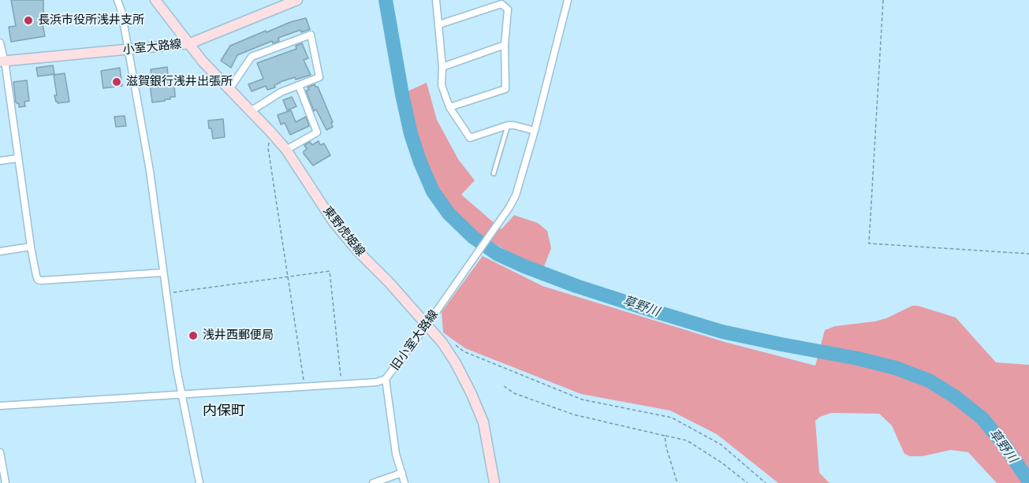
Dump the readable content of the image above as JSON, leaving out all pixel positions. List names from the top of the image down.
{
  "streets": {
    "main road": ["小室大路線", "東野虎姫線"],
    "street": ["旧小室大路線"]
  },
  "crossings": [
    ["小室大路線", "東野虎姫線"],
    ["東野虎姫線", "旧小室大路線"]
  ],
  "districts": ["内保町"],
  "water": ["草野川"],
  "places": ["長浜市役所浅井支所", "滋賀銀行浅井出張所", "浅井西郵便局"]
}
